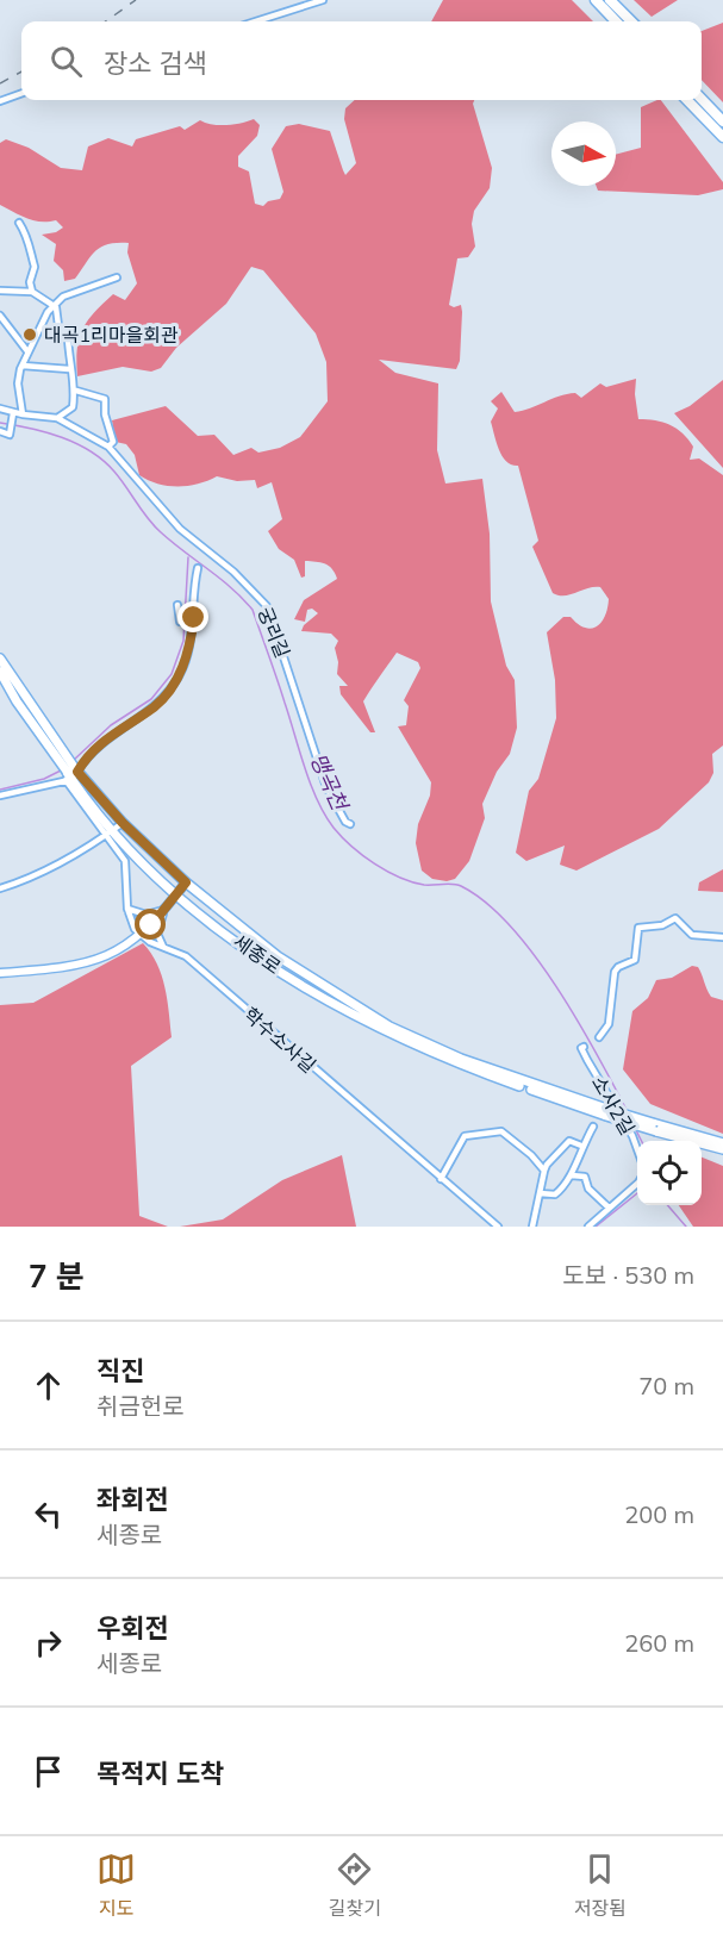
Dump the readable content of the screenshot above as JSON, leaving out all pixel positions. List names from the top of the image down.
{
  "streets": {
    "main road": ["세종로"],
    "street": ["궁리길", "학수소사길", "소사2길"]
  },
  "water": ["맹곡천"],
  "places": ["대곡1리마을회관"],
  "north": "right",
  "page": {
    "search": "장소 검색",
    "heading": ["7 분", "도보 · 530 m"],
    "list": [
      ["직진", "취금헌로", "70 m"],
      ["좌회전", "세종로", "200 m"],
      ["우회전", "세종로", "260 m"],
      "목적지 도착"
    ],
    "nav": ["지도", "길찾기", "저장됨"]
  }
}
